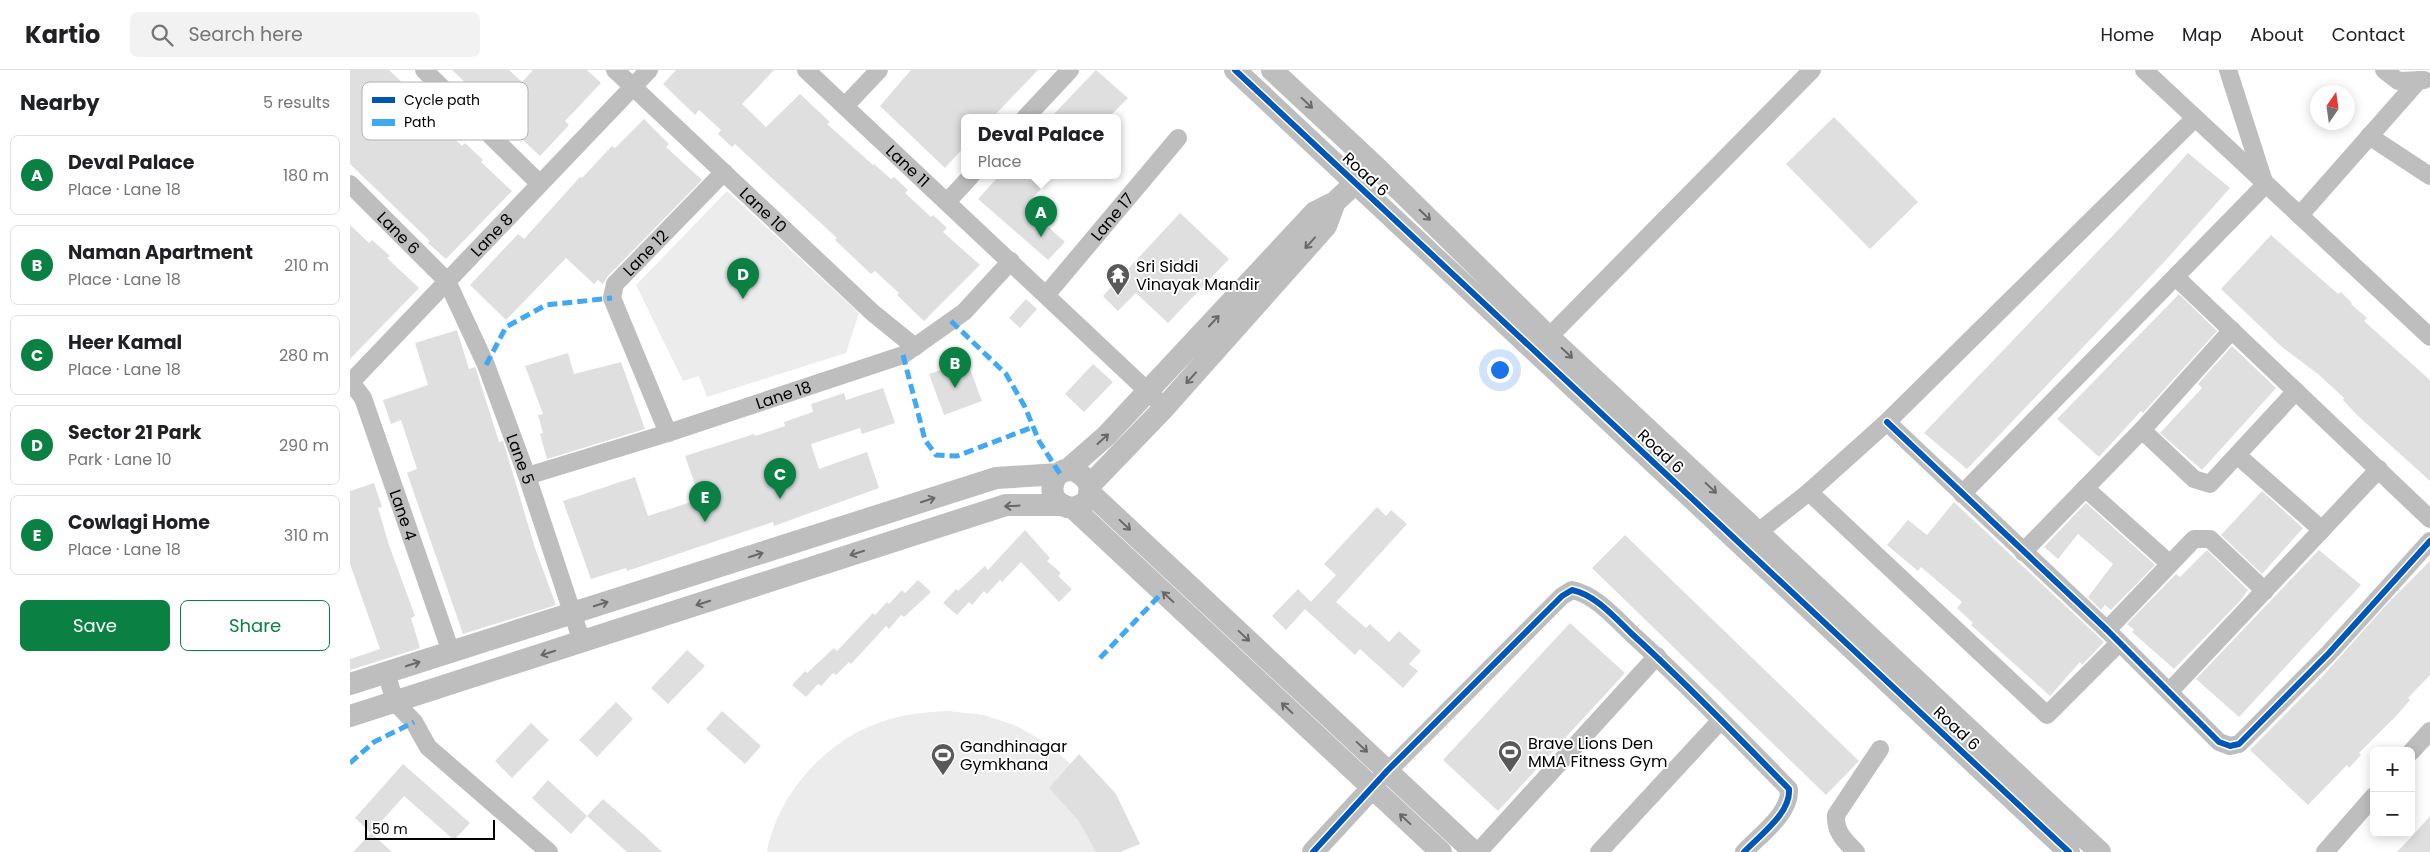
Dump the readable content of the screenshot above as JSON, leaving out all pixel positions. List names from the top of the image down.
{
  "streets": {
    "street": [
      "Lane 11",
      "Road 6",
      "Lane 10",
      "Lane 17",
      "Lane 6",
      "Lane 8",
      "Lane 12",
      "Lane 18",
      "Lane 5",
      "Lane 4"
    ]
  },
  "crossings": [
    ["Lane 11", "Lane 17"],
    ["Lane 11", "Lane 18"],
    ["Lane 10", "Lane 8"],
    ["Lane 10", "Lane 12"],
    ["Lane 10", "Lane 18"],
    ["Lane 6", "Lane 8"],
    ["Lane 6", "Lane 5"],
    ["Lane 8", "Lane 5"],
    ["Lane 8", "Lane 4"],
    ["Lane 12", "Lane 18"],
    ["Lane 18", "Lane 5"]
  ],
  "places": {
    "temple": ["Sri Siddi Vinayak Mandir"],
    "sports": ["Brave Lions Den MMA Fitness Gym", "Gandhinagar Gymkhana"]
  },
  "legend": ["Cycle path", "Path"],
  "scale_bar": "50 m",
  "north": "top",
  "page": {
    "header": "Kartio",
    "search": "Search here",
    "nav": [
      "Home",
      "Map",
      "About",
      "Contact"
    ],
    "heading": ["Nearby", "5 results"],
    "popup": ["Deval Palace", "Place"],
    "list": [
      {
        "mark": "A",
        "name": "Deval Palace",
        "note": "Place · Lane 18",
        "value": "180 m"
      },
      {
        "mark": "B",
        "name": "Naman Apartment",
        "note": "Place · Lane 18",
        "value": "210 m"
      },
      {
        "mark": "C",
        "name": "Heer Kamal",
        "note": "Place · Lane 18",
        "value": "280 m"
      },
      {
        "mark": "D",
        "name": "Sector 21 Park",
        "note": "Park · Lane 10",
        "value": "290 m"
      },
      {
        "mark": "E",
        "name": "Cowlagi Home",
        "note": "Place · Lane 18",
        "value": "310 m"
      }
    ],
    "pins": [
      "A",
      "D",
      "B",
      "C",
      "E"
    ],
    "buttons": ["Save", "Share"],
    "map_buttons": ["+", "−"],
    "scale": "50 m"
  }
}
